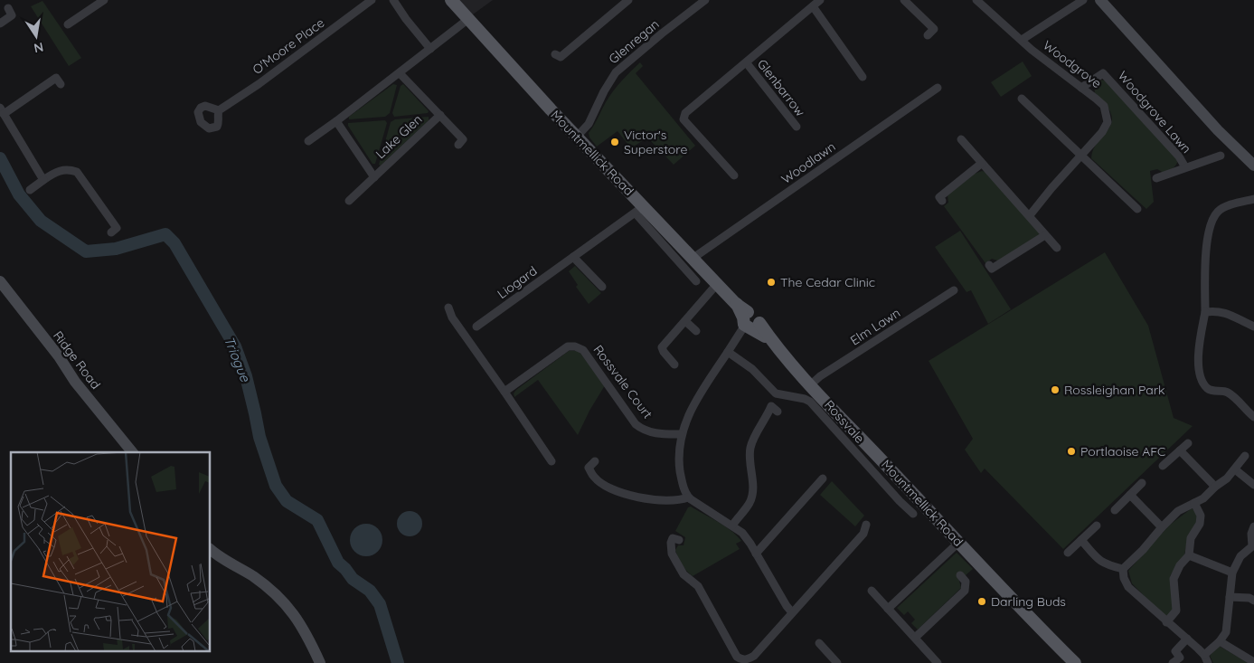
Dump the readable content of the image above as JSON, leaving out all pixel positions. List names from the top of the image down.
{
  "streets": {
    "main road": ["Mountmellick Road"],
    "street": [
      "Glenregan",
      "O'Moore Place",
      "Woodgrove",
      "Glenbarrow",
      "Woodgrove Lawn",
      "Lake Glen",
      "Woodlawn",
      "Liogard",
      "Elm Lawn",
      "Ridge Road",
      "Rossvale Court",
      "Rossvale"
    ]
  },
  "crossings": [
    ["Glenregan", "Mountmellick Road"],
    ["Woodgrove", "Woodgrove Lawn"],
    ["Mountmellick Road", "Woodlawn"],
    ["Mountmellick Road", "Liogard"],
    ["Mountmellick Road", "Elm Lawn"]
  ],
  "water": ["Triogue"],
  "places": [
    "Victor's Superstore",
    "The Cedar Clinic",
    "Rossleighan Park",
    "Portlaoise AFC",
    "Darling Buds"
  ],
  "north": "bottom"
}
